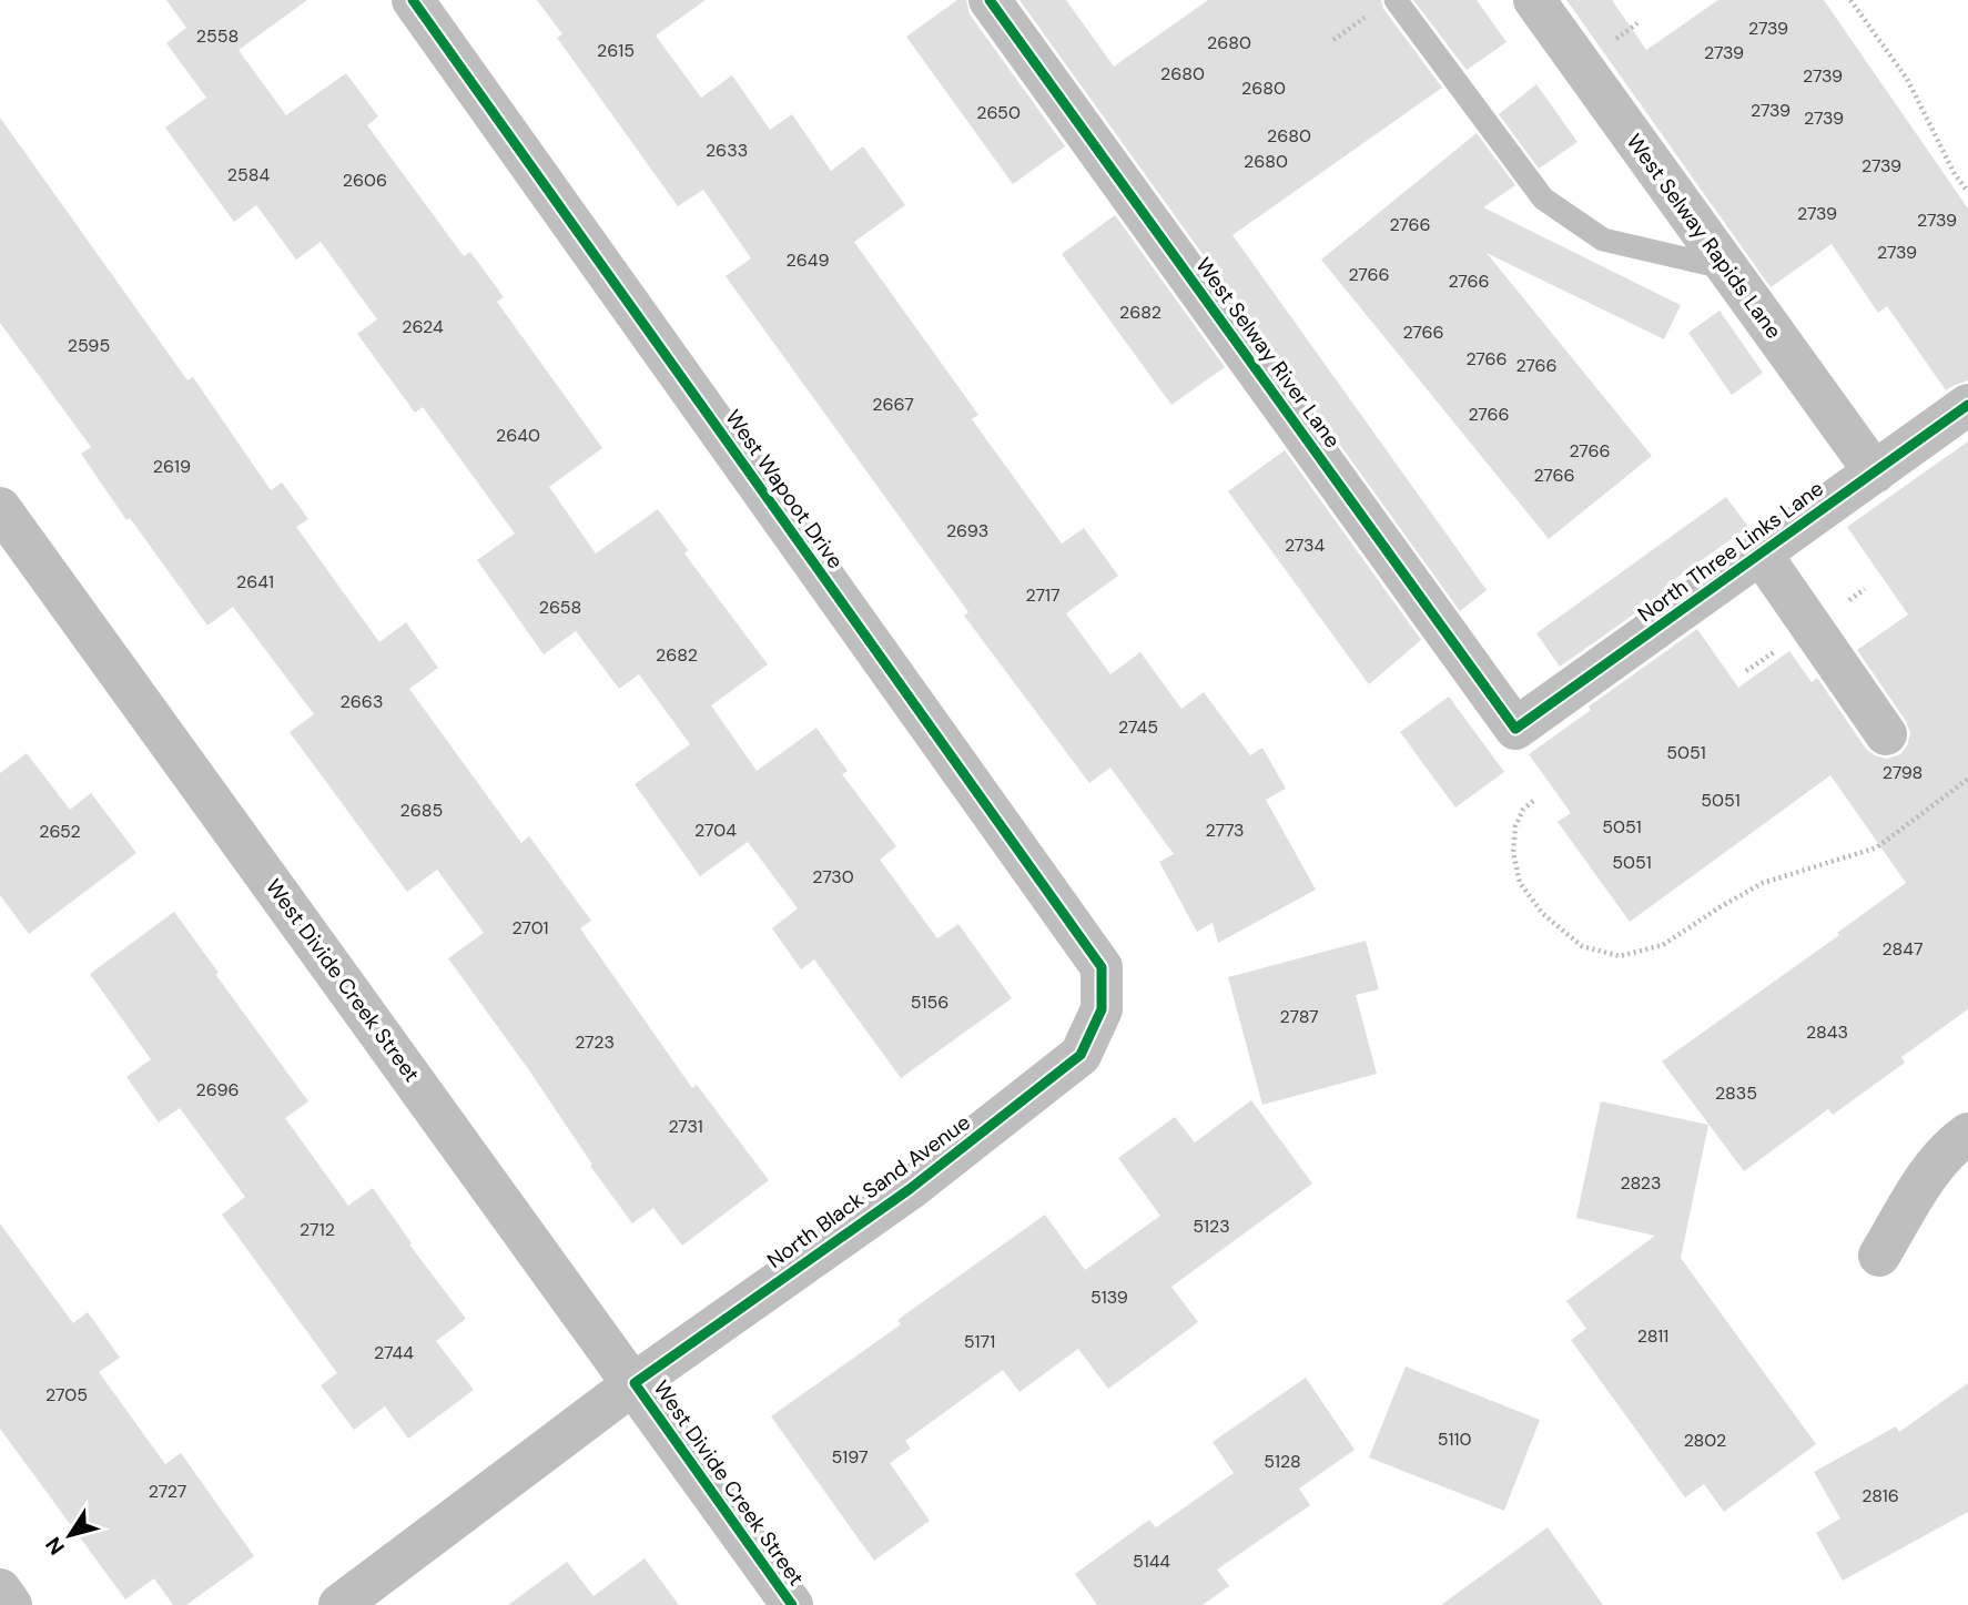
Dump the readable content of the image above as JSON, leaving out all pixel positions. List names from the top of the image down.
{
  "streets": {
    "street": [
      "West Selway Rapids Lane",
      "West Selway River Lane",
      "West Wapoot Drive",
      "North Three Links Lane",
      "West Divide Creek Street",
      "North Black Sand Avenue"
    ]
  },
  "crossings": [
    ["West Selway Rapids Lane", "North Three Links Lane"],
    ["West Selway River Lane", "North Three Links Lane"],
    ["West Wapoot Drive", "North Black Sand Avenue"],
    ["West Divide Creek Street", "North Black Sand Avenue"]
  ],
  "house_numbers": [
    "2739",
    "2558",
    "2680",
    "2615",
    "2739",
    "2680",
    "2739",
    "2680",
    "2739",
    "2650",
    "2739",
    "2680",
    "2633",
    "2680",
    "2739",
    "2584",
    "2606",
    "2739",
    "2739",
    "2766",
    "2739",
    "2649",
    "2766",
    "2766",
    "2682",
    "2624",
    "2766",
    "2595",
    "2766",
    "2766",
    "2667",
    "2766",
    "2640",
    "2766",
    "2619",
    "2766",
    "2693",
    "2734",
    "2641",
    "2717",
    "2658",
    "2682",
    "2663",
    "2745",
    "5051",
    "2798",
    "5051",
    "2685",
    "5051",
    "2704",
    "2773",
    "2652",
    "5051",
    "2730",
    "2701",
    "2847",
    "5156",
    "2787",
    "2843",
    "2723",
    "2696",
    "2835",
    "2731",
    "2823",
    "5123",
    "2712",
    "5139",
    "2811",
    "5171",
    "2744",
    "2705",
    "5110",
    "2802",
    "5197",
    "5128",
    "2727",
    "2816",
    "5144"
  ],
  "north": "bottom left"
}
